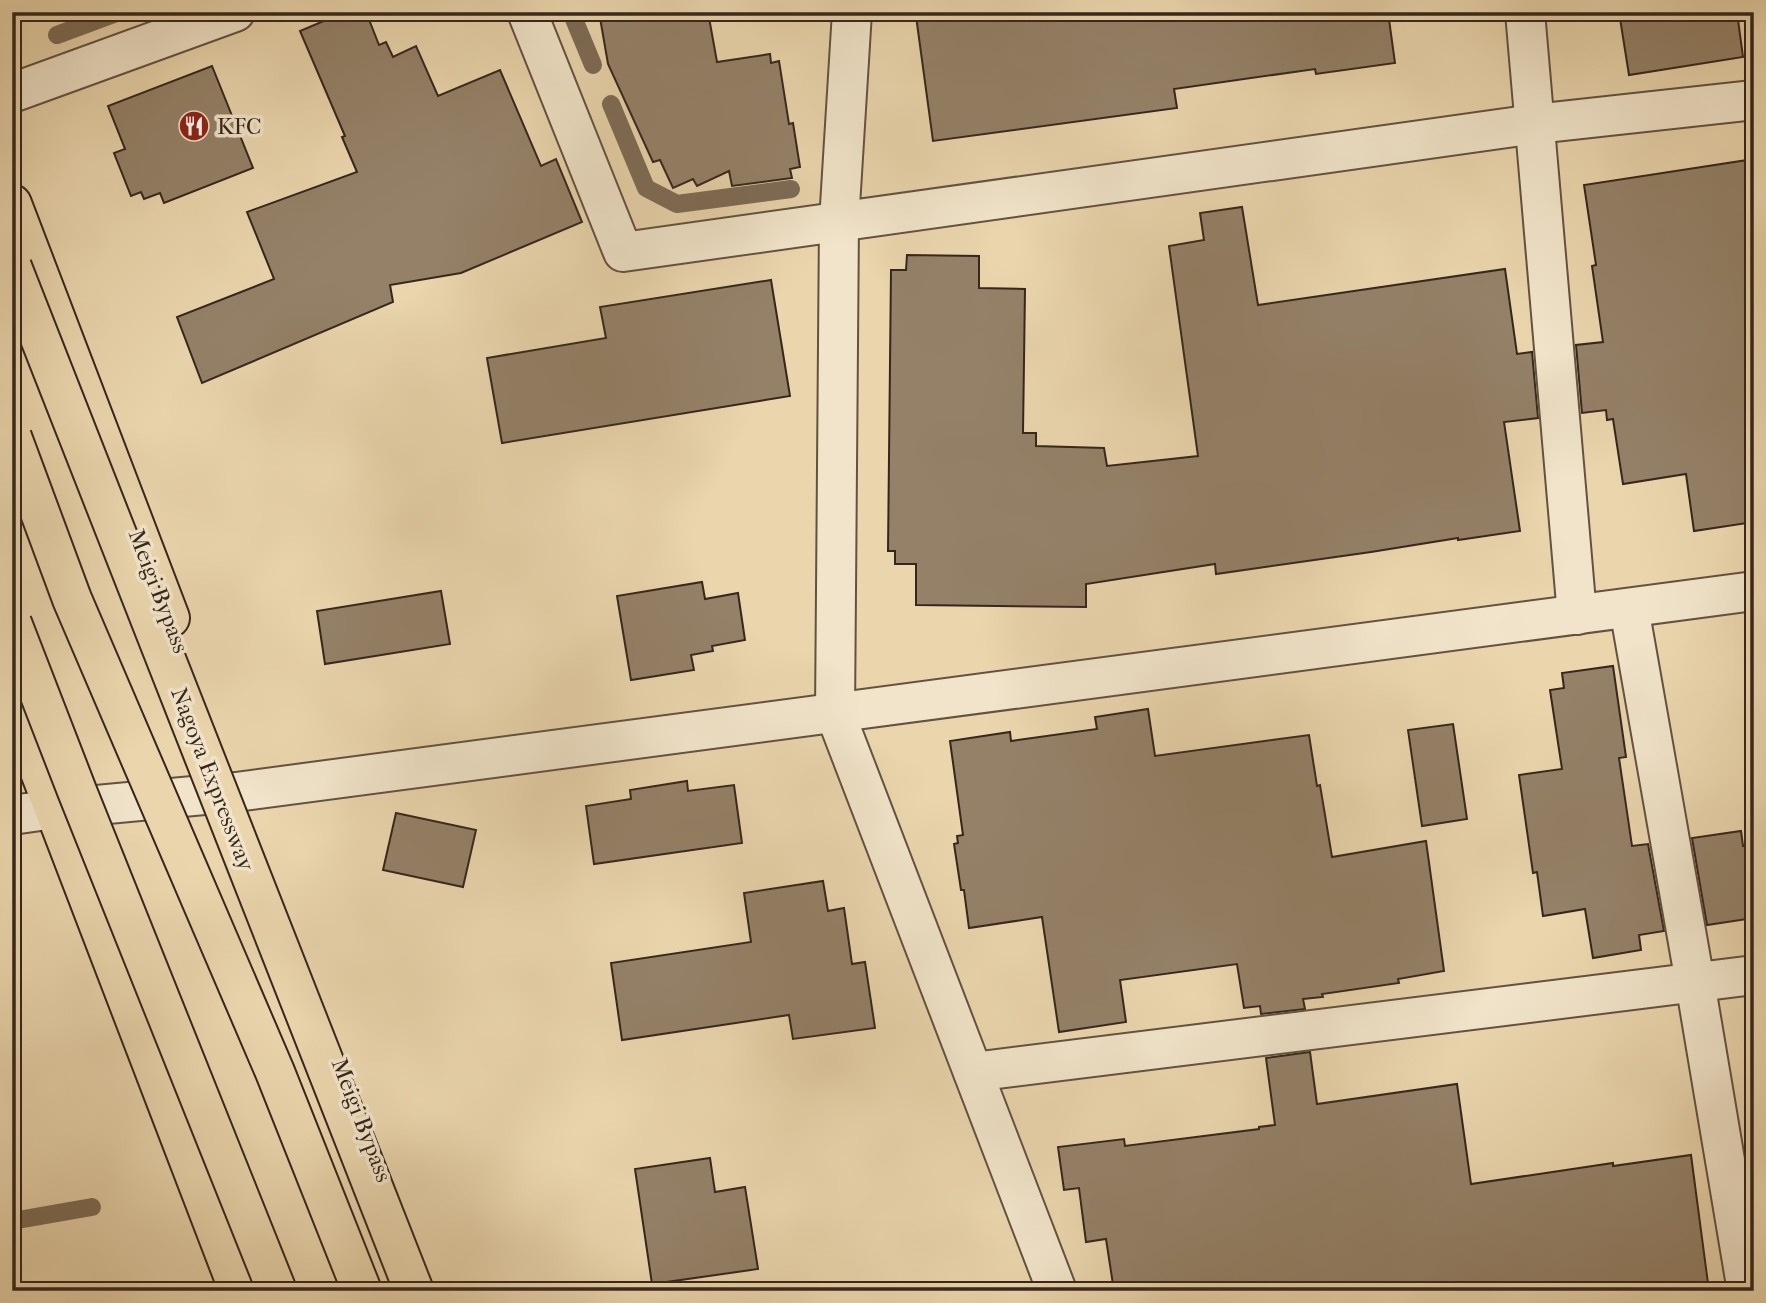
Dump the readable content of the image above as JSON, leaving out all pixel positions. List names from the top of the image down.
{
  "streets": {
    "highway": ["Meigi Bypass", "Nagoya Expressway"]
  },
  "places": {
    "restaurant": ["KFC"]
  }
}
